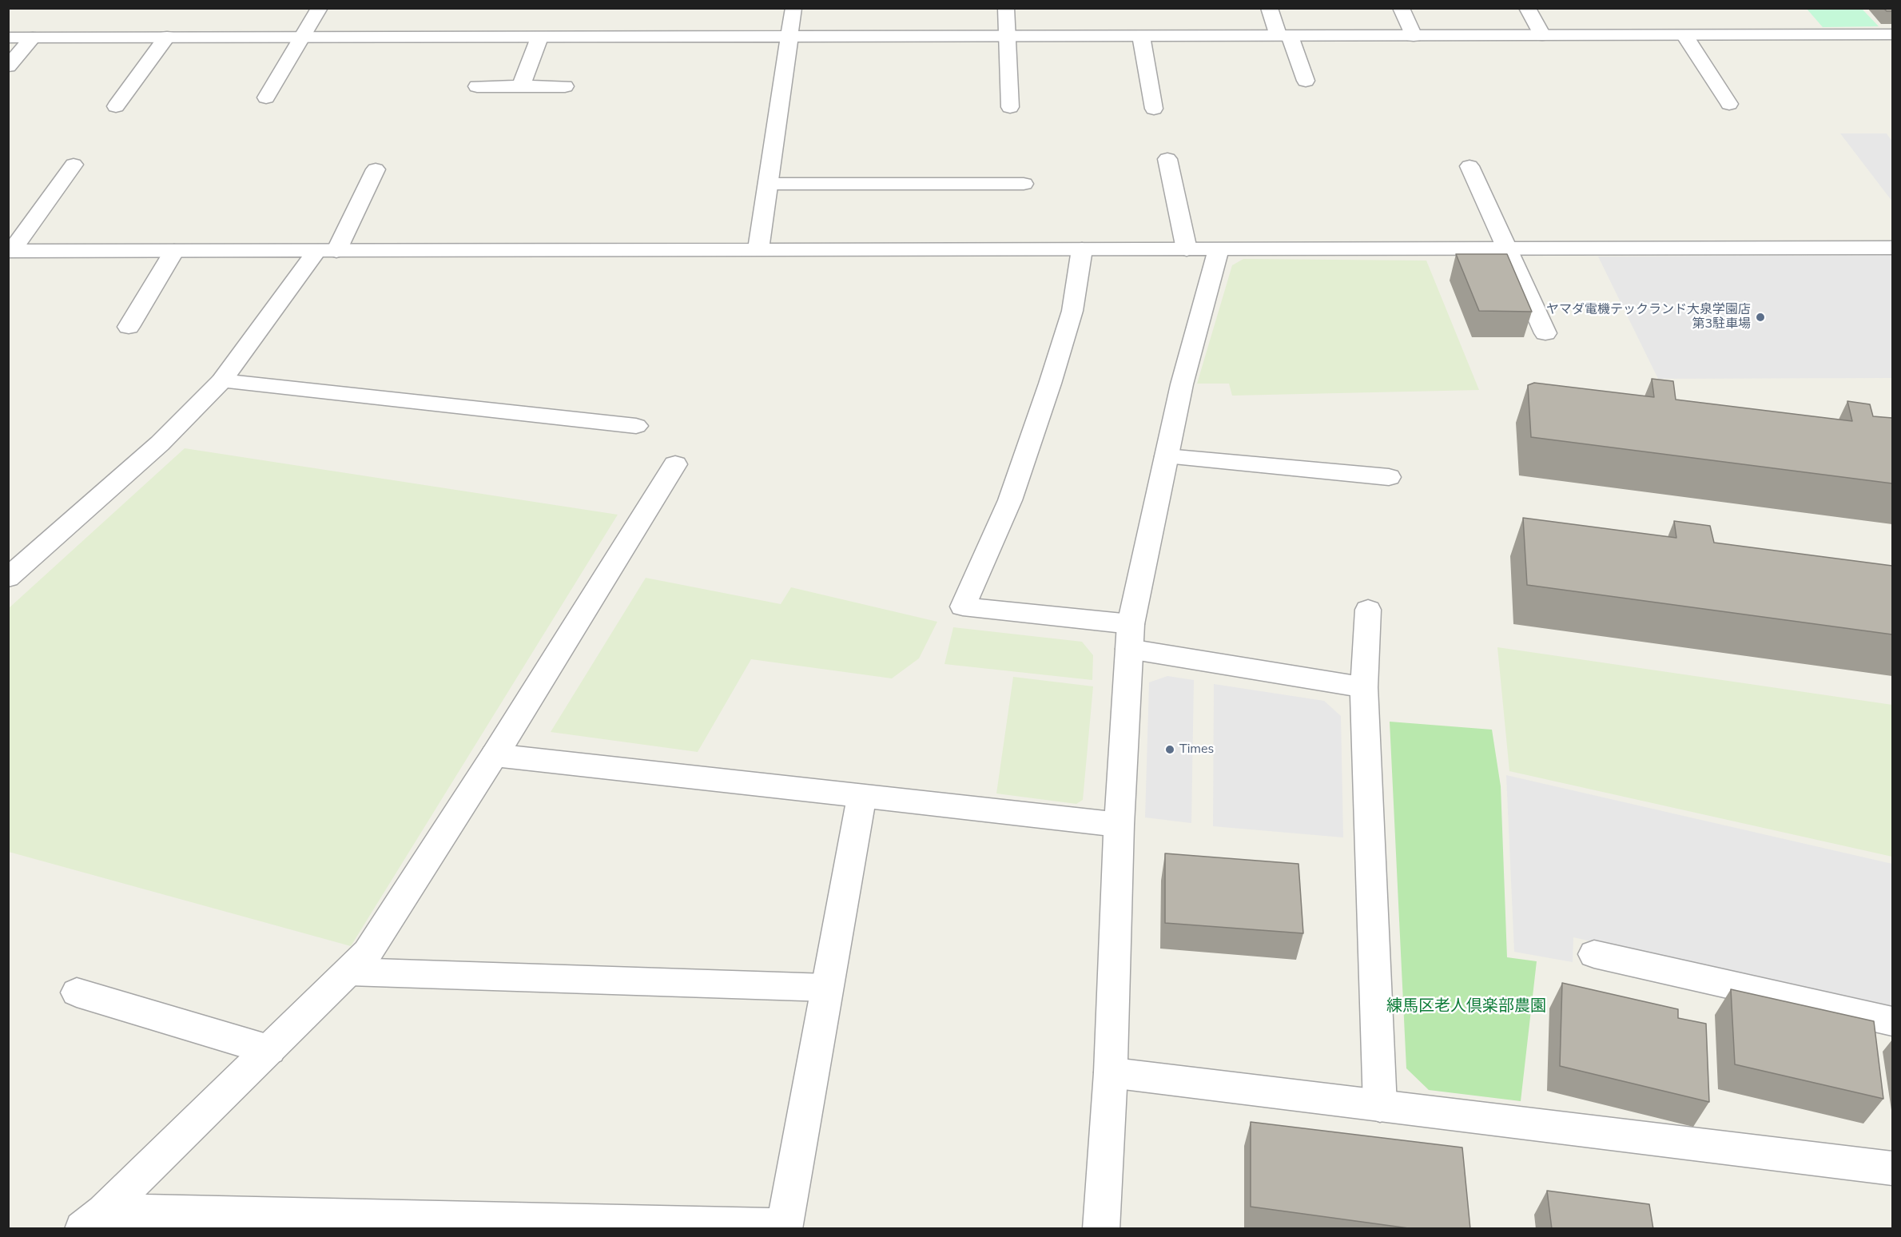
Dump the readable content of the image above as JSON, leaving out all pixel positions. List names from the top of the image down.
{
  "parks": ["練馬区老人倶楽部農園"],
  "places": ["ヤマダ電機テックランド大泉学園店 第3駐車場", "Times"]
}
